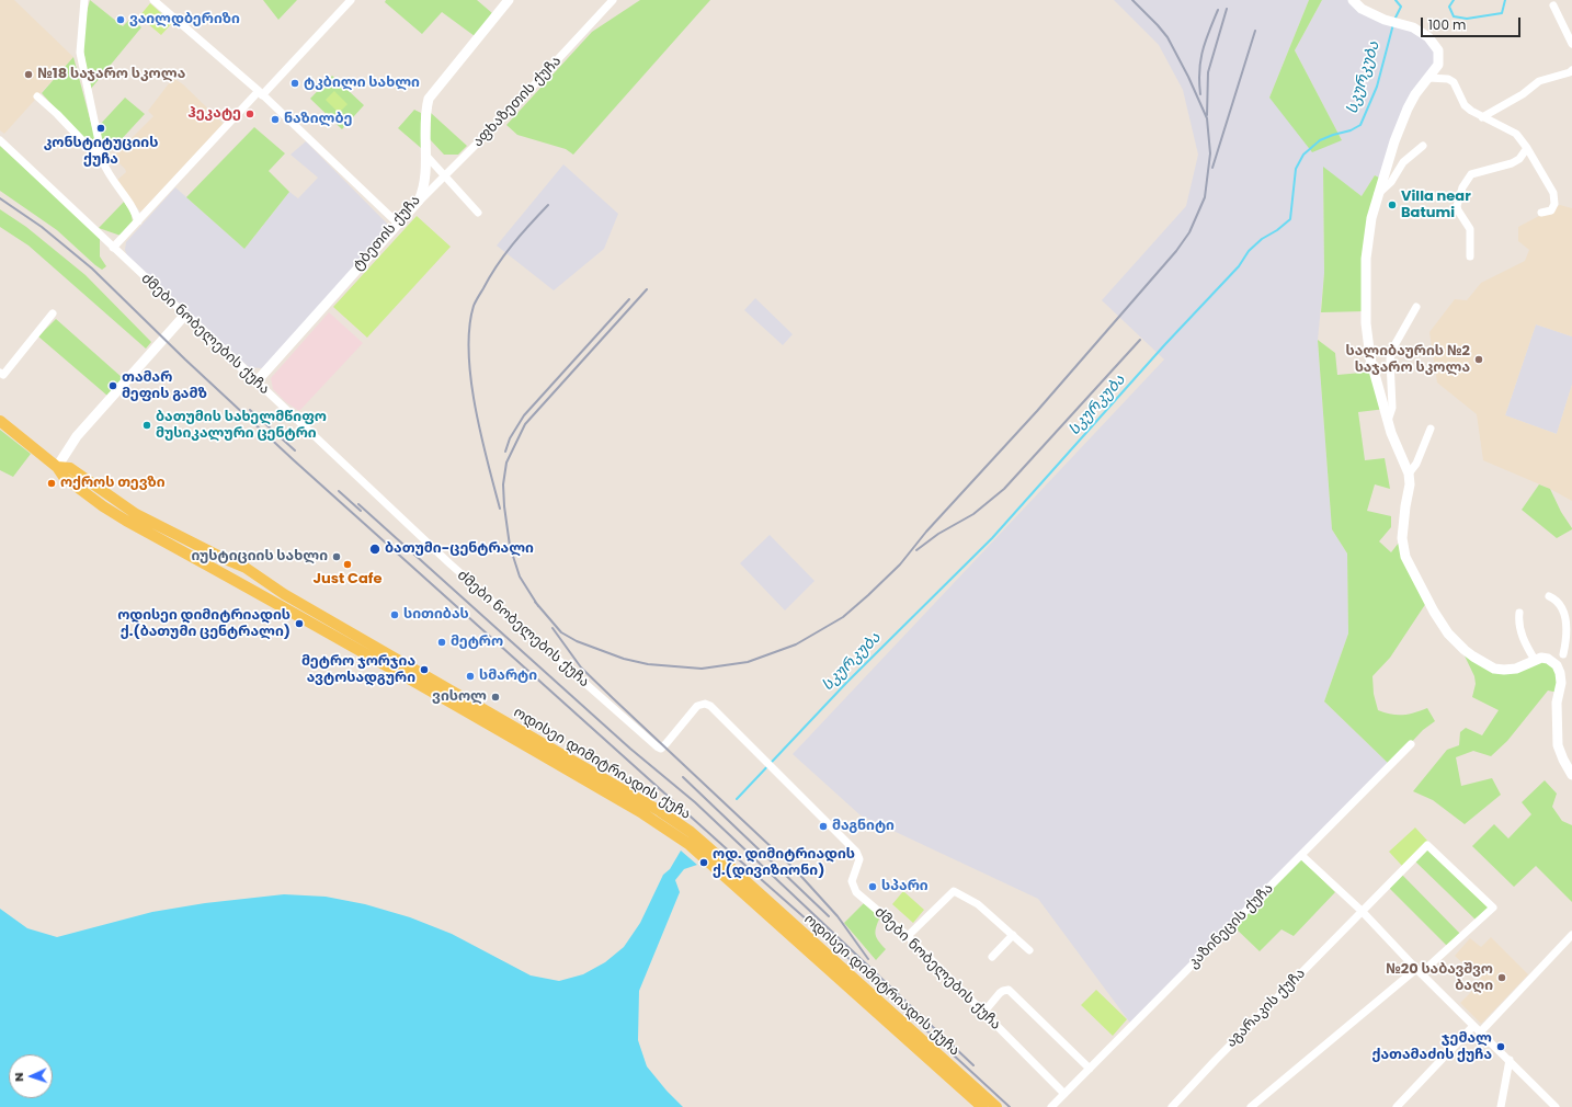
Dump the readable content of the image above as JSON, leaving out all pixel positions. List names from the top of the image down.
{
  "streets": {
    "main road": ["ოდისეი დიმიტრიადის ქუჩა"],
    "street": [
      "აფხაზეთის ქუჩა",
      "ტბეთის ქუჩა",
      "ძმები ნობელების ქუჩა",
      "კაზინეცის ქუჩა",
      "აგარაკის ქუჩა"
    ]
  },
  "crossings": [
    ["აფხაზეთის ქუჩა", "ტბეთის ქუჩა"],
    ["ტბეთის ქუჩა", "ძმები ნობელების ქუჩა"],
    ["ძმები ნობელების ქუჩა", "კაზინეცის ქუჩა"]
  ],
  "water": ["სკურკუბა"],
  "places": [
    "ვაილდბერიზი",
    "№18 საჯარო სკოლა",
    "ტკბილი სახლი",
    "ჰეკატე",
    "ნაზილბე",
    "კონსტიტუციის ქუჩა",
    "Villa near Batumi",
    "სალიბაურის №2 საჯარო სკოლა",
    "თამარ მეფის გამზ",
    "ბათუმის სახელმწიფო მუსიკალური ცენტრი",
    "ოქროს თევზი",
    "ბათუმი-ცენტრალი",
    "იუსტიციის სახლი",
    "Just Cafe",
    "სითიბას",
    "ოდისეი დიმიტრიადის ქ.(ბათუმი ცენტრალი)",
    "მეტრო",
    "მეტრო ჯორჯია ავტოსადგური",
    "სმარტი",
    "ვისოლ",
    "მაგნიტი",
    "ოდ. დიმიტრიადის ქ.(დივიზიონი)",
    "სპარი",
    "№20 საბავშვო ბაღი",
    "ჯემალ ქათამაძის ქუჩა"
  ],
  "scale_bar": "100 m",
  "north": "left"
}
